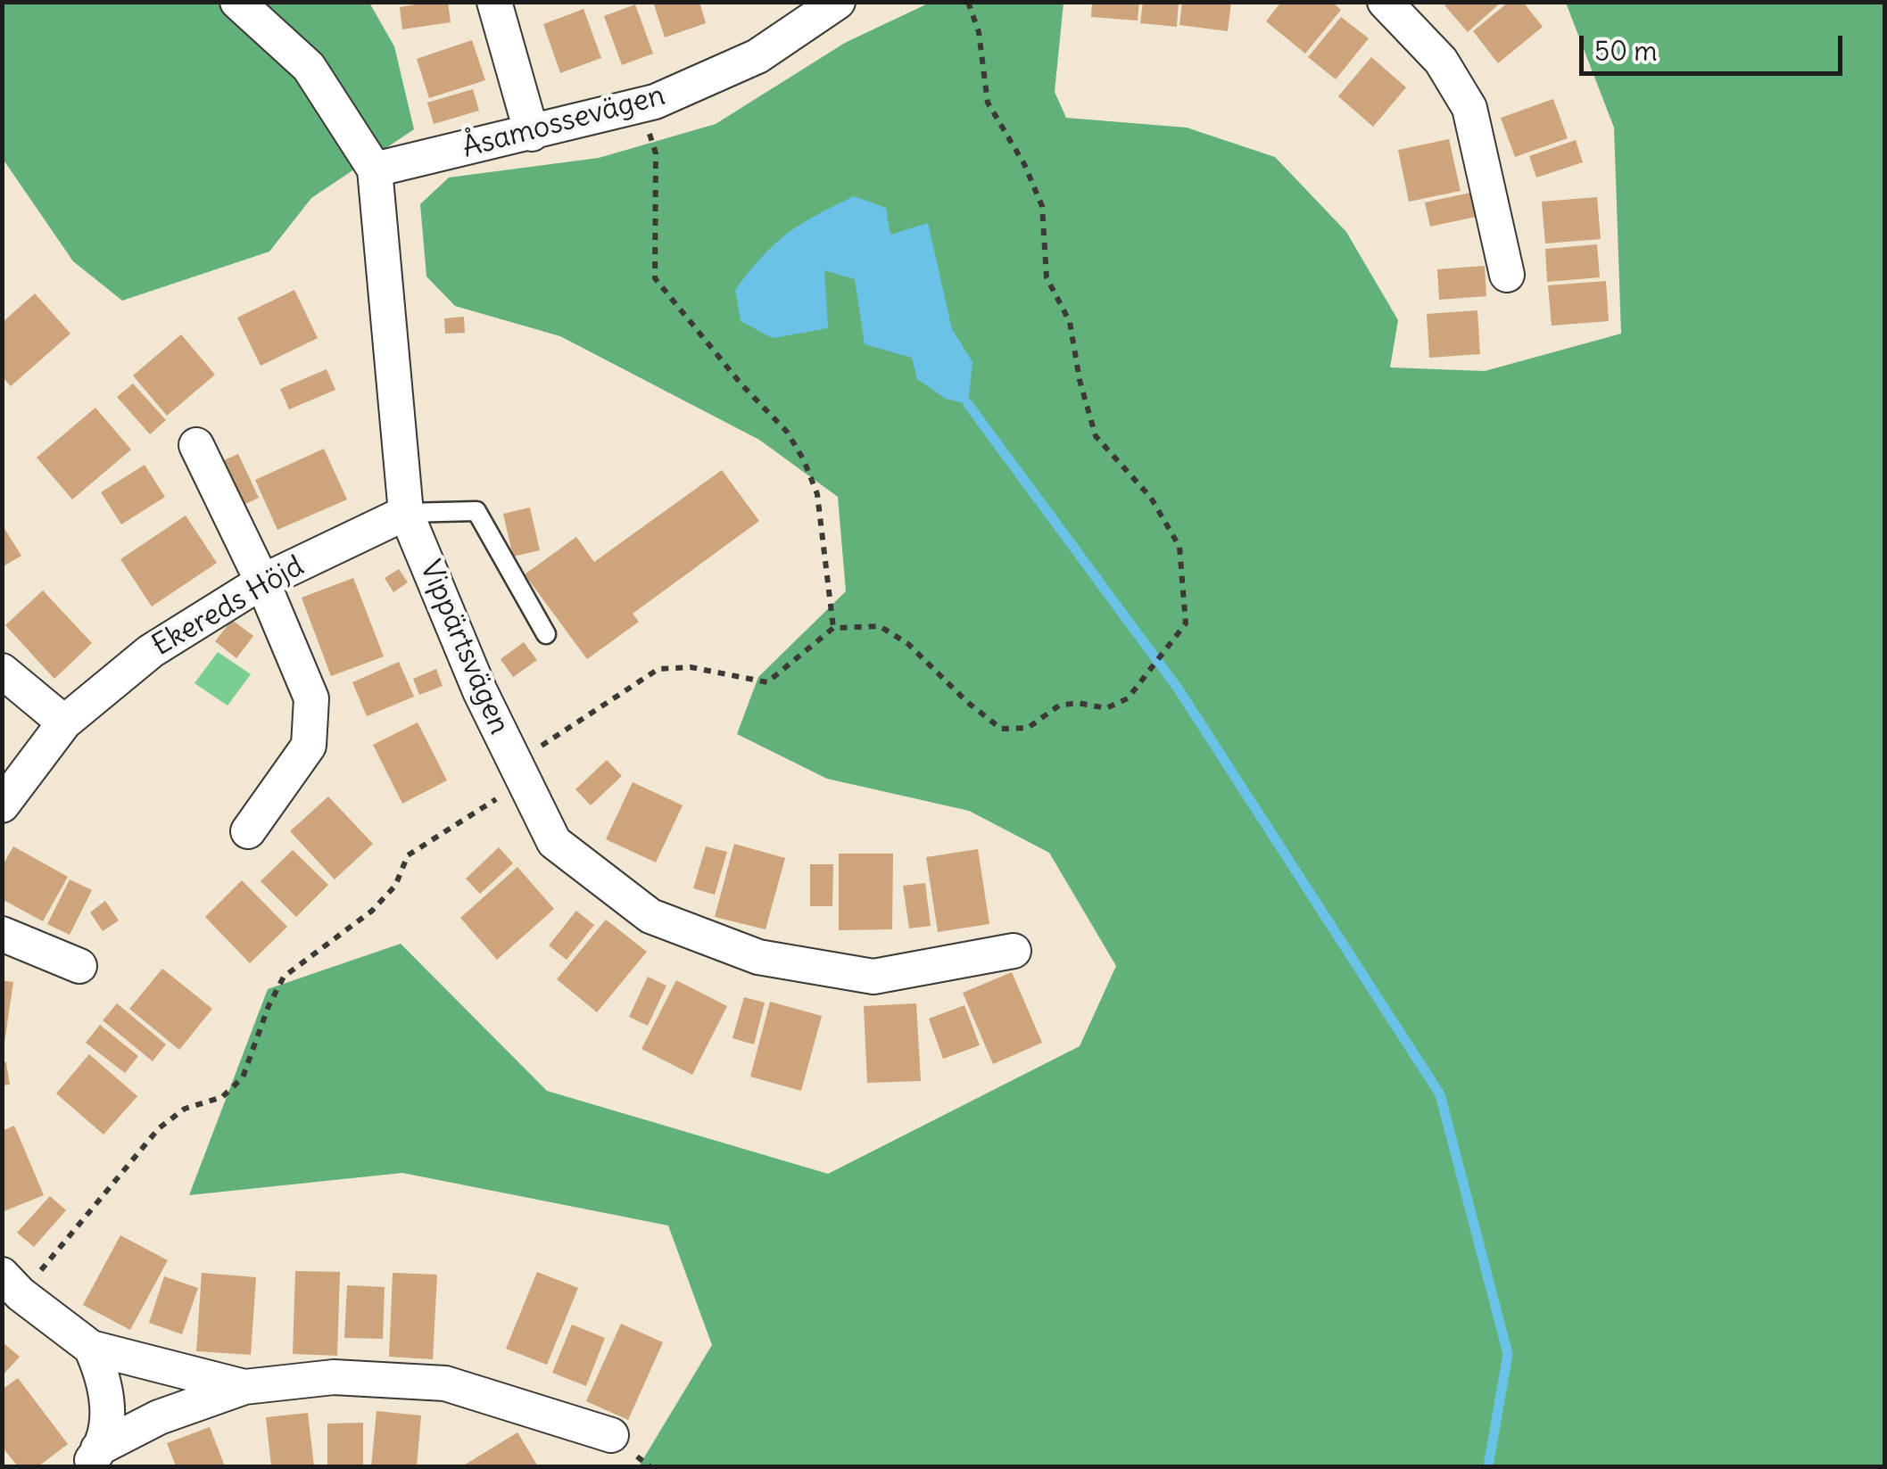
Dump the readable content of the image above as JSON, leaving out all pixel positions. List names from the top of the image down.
{
  "streets": {
    "street": ["Åsamossevägen", "Ekereds Höjd", "Vippärtsvägen"]
  },
  "crossings": [
    ["Åsamossevägen", "Vippärtsvägen"],
    ["Ekereds Höjd", "Vippärtsvägen"]
  ],
  "scale_bar": "50 m"
}
